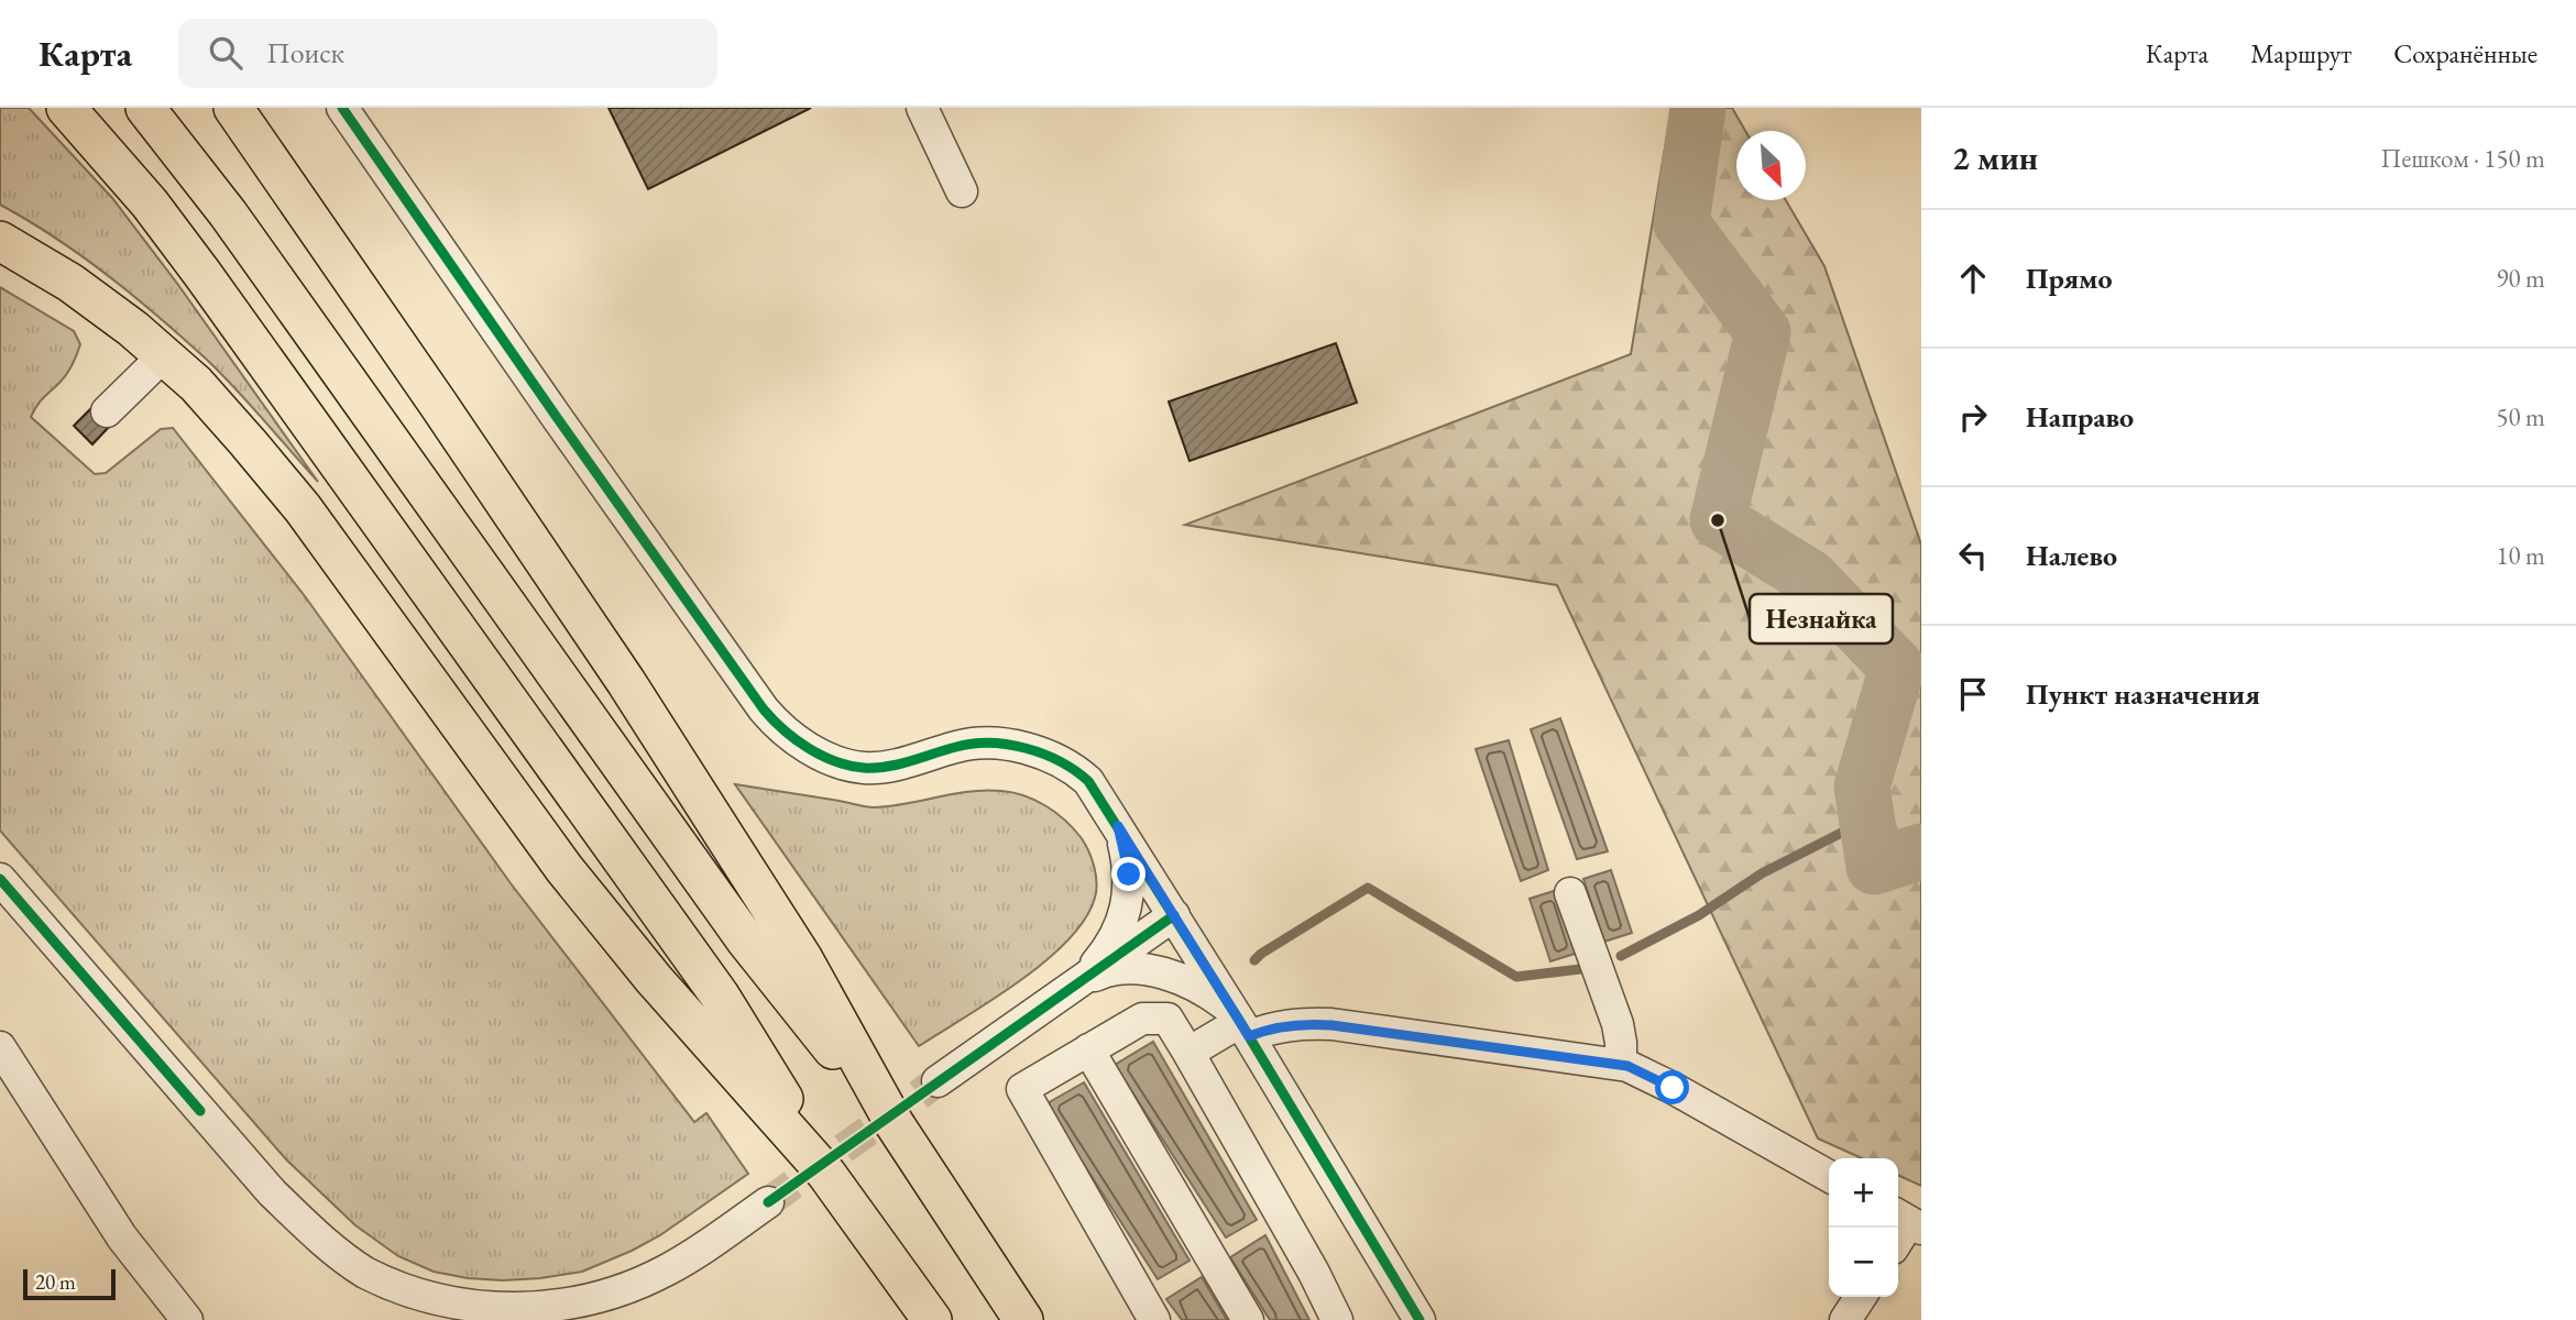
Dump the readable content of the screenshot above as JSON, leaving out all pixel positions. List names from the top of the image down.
{
  "places": ["Незнайка"],
  "scale_bar": "20 m",
  "north": "bottom right",
  "page": {
    "header": "Карта",
    "search": "Поиск",
    "nav": ["Карта", "Маршрут", "Сохранённые"],
    "heading": ["2 мин", "Пешком · 150 m"],
    "list": [
      ["Прямо", "90 m"],
      ["Направо", "50 m"],
      ["Налево", "10 m"],
      "Пункт назначения"
    ],
    "map_buttons": ["+", "−"],
    "scale": "20 m"
  }
}
